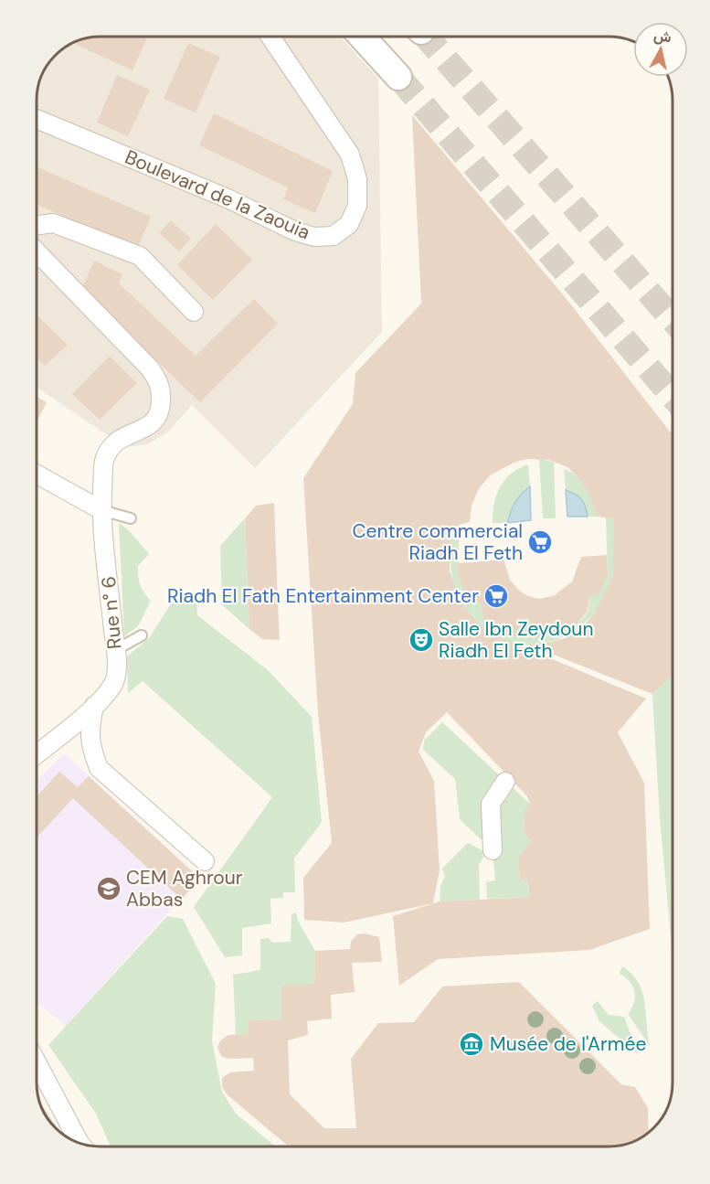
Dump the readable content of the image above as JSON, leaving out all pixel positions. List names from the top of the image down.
{
  "streets": {
    "street": ["Boulevard de la Zaouia", "Rue n° 6"]
  },
  "places": {
    "supermarket": ["Centre commercial Riadh El Feth", "Riadh El Fath Entertainment Center"],
    "theatre": ["Salle Ibn Zeydoun Riadh El Feth"],
    "school or university": ["CEM Aghrour Abbas"],
    "museum": ["Musée de l'Armée"]
  },
  "north": "top"
}
